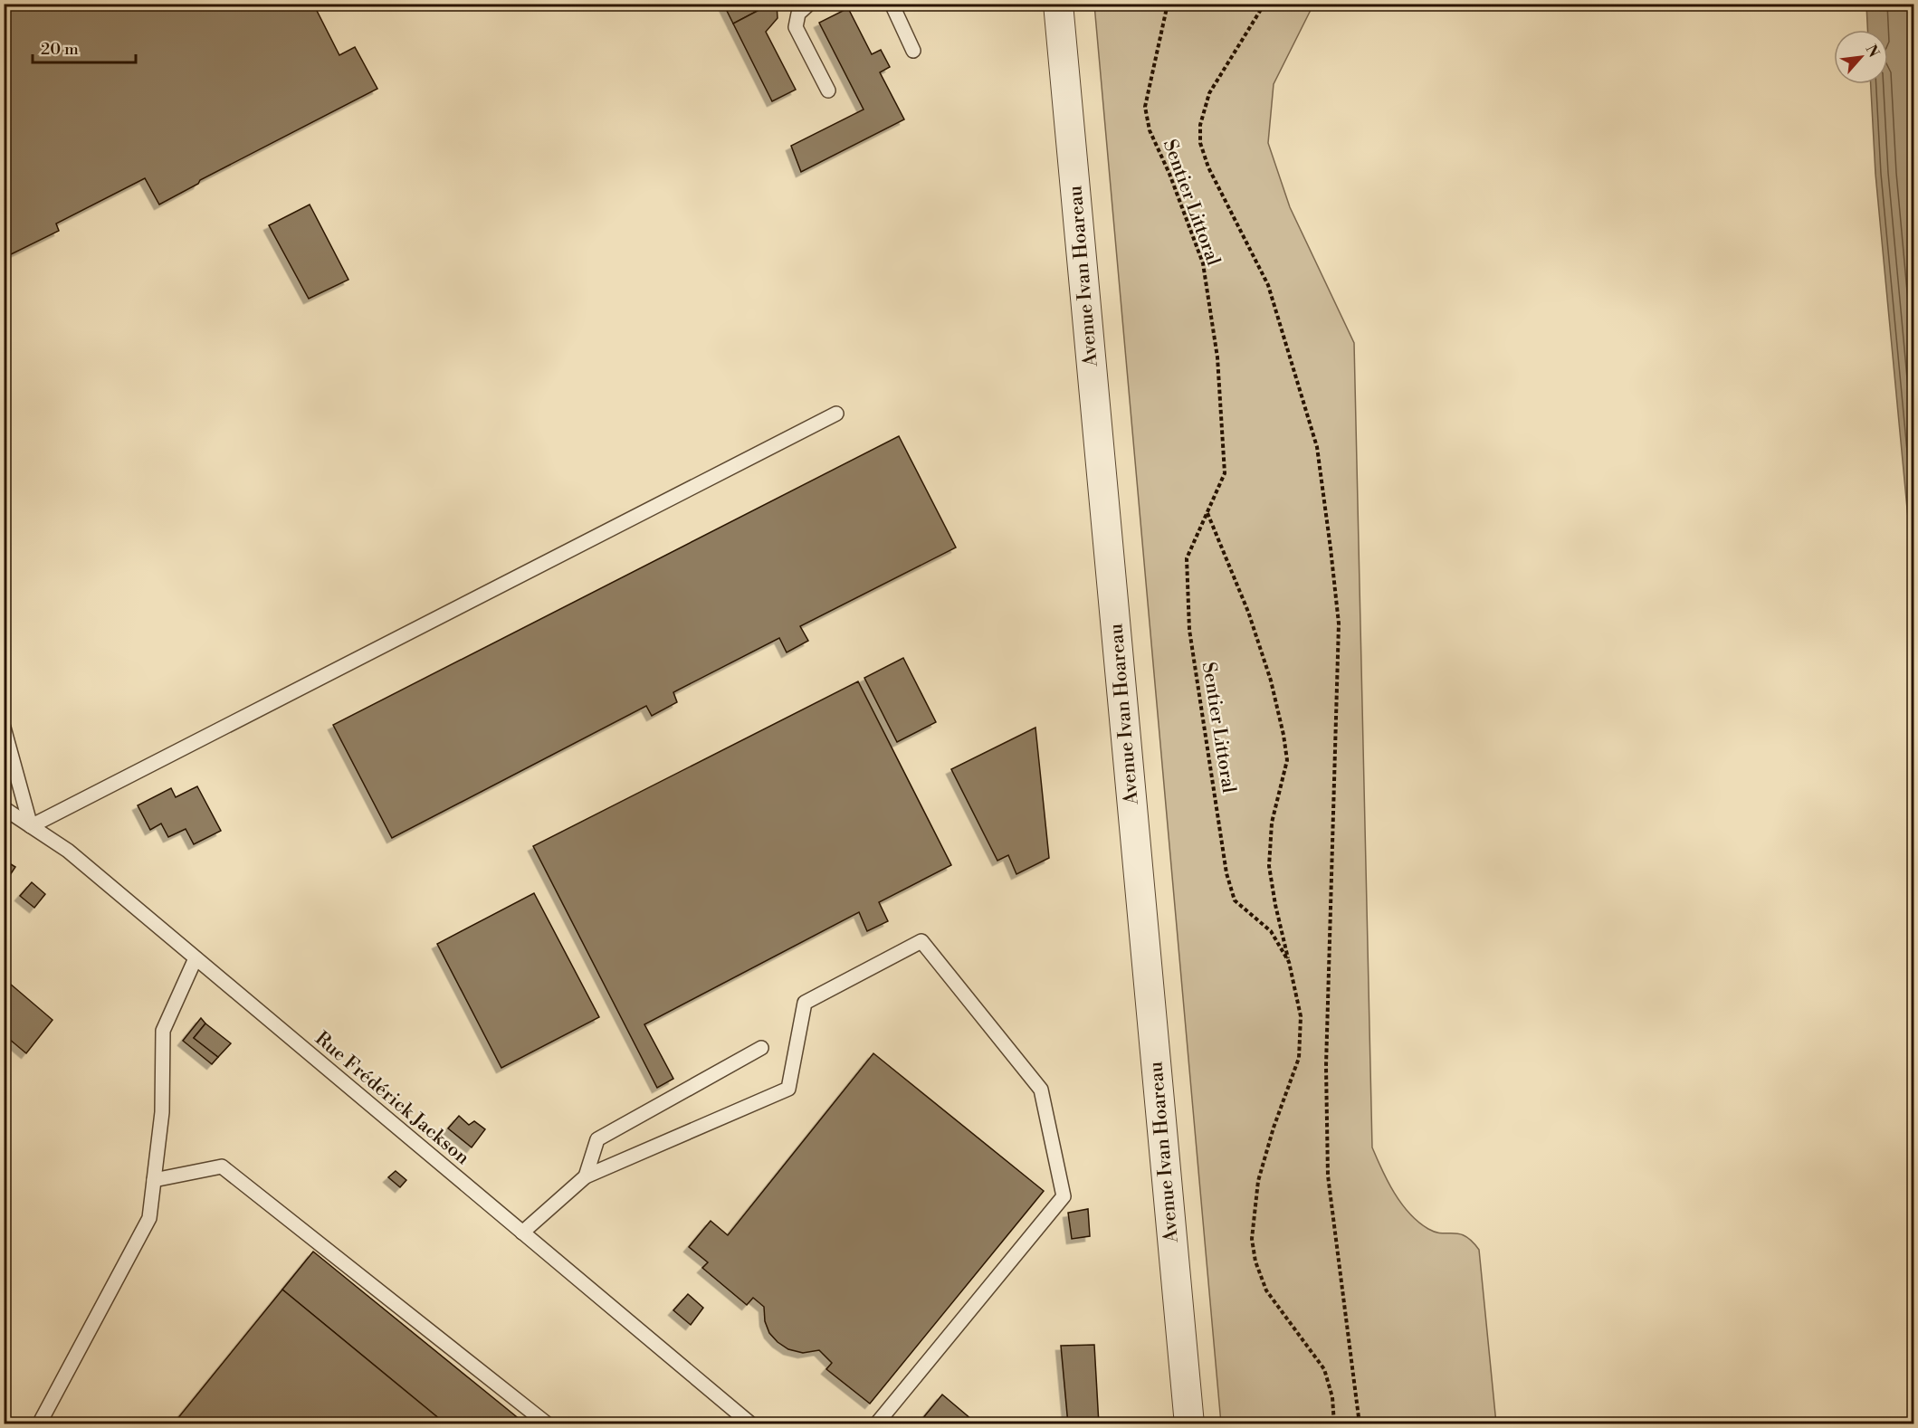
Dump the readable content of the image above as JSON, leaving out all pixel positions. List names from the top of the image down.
{
  "streets": {
    "street": ["Avenue Ivan Hoareau"],
    "lane": ["Rue Frédérick Jackson"],
    "path": ["Sentier Littoral"]
  },
  "scale_bar": "20 m",
  "north": "top right"
}
